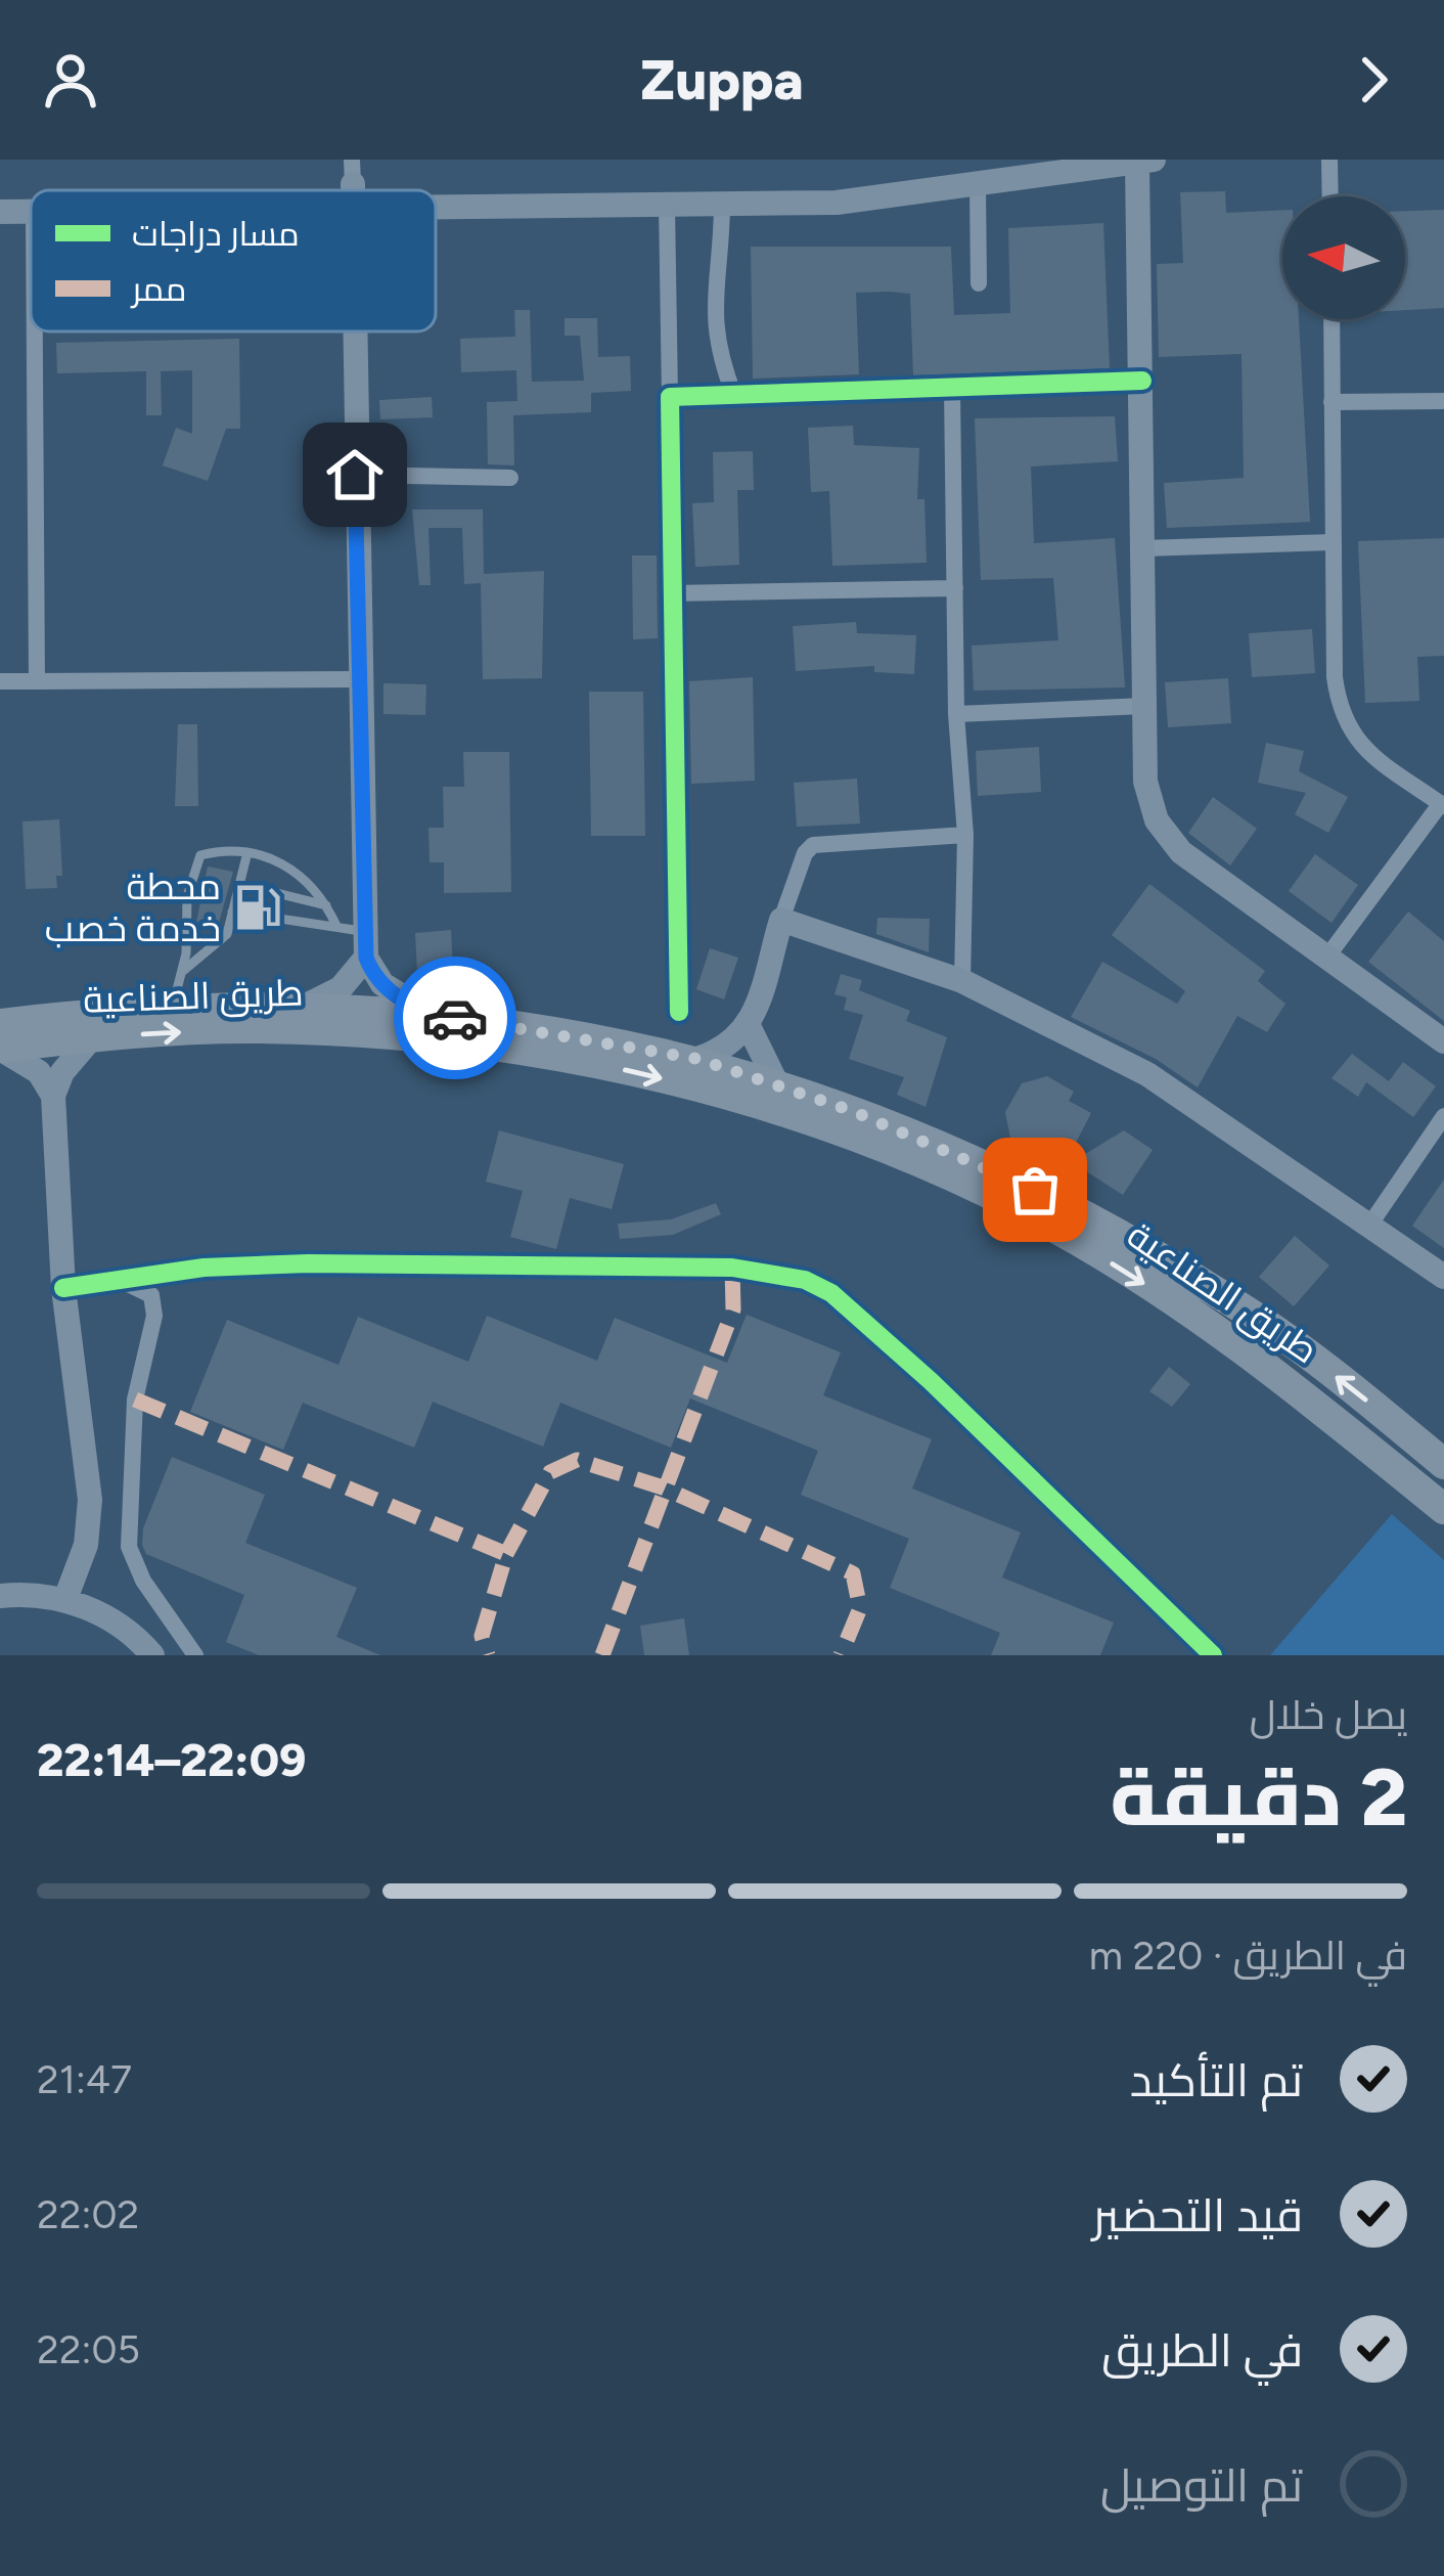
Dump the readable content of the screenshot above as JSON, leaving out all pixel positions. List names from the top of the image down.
{
  "streets": {
    "highway": ["طريق الصناعية"]
  },
  "places": {
    "fuel station": ["محطة خدمة خصب"]
  },
  "legend": ["مسار دراجات", "ممر"],
  "north": "left",
  "page": {
    "header": "Zuppa",
    "heading": ["2 دقيقة", "يصل خلال", "22:09–22:14"],
    "bar": "في الطريق · 220 m",
    "list": [
      ["تم التأكيد", "21:47"],
      ["قيد التحضير", "22:02"],
      ["في الطريق", "22:05"],
      "تم التوصيل"
    ]
  }
}
